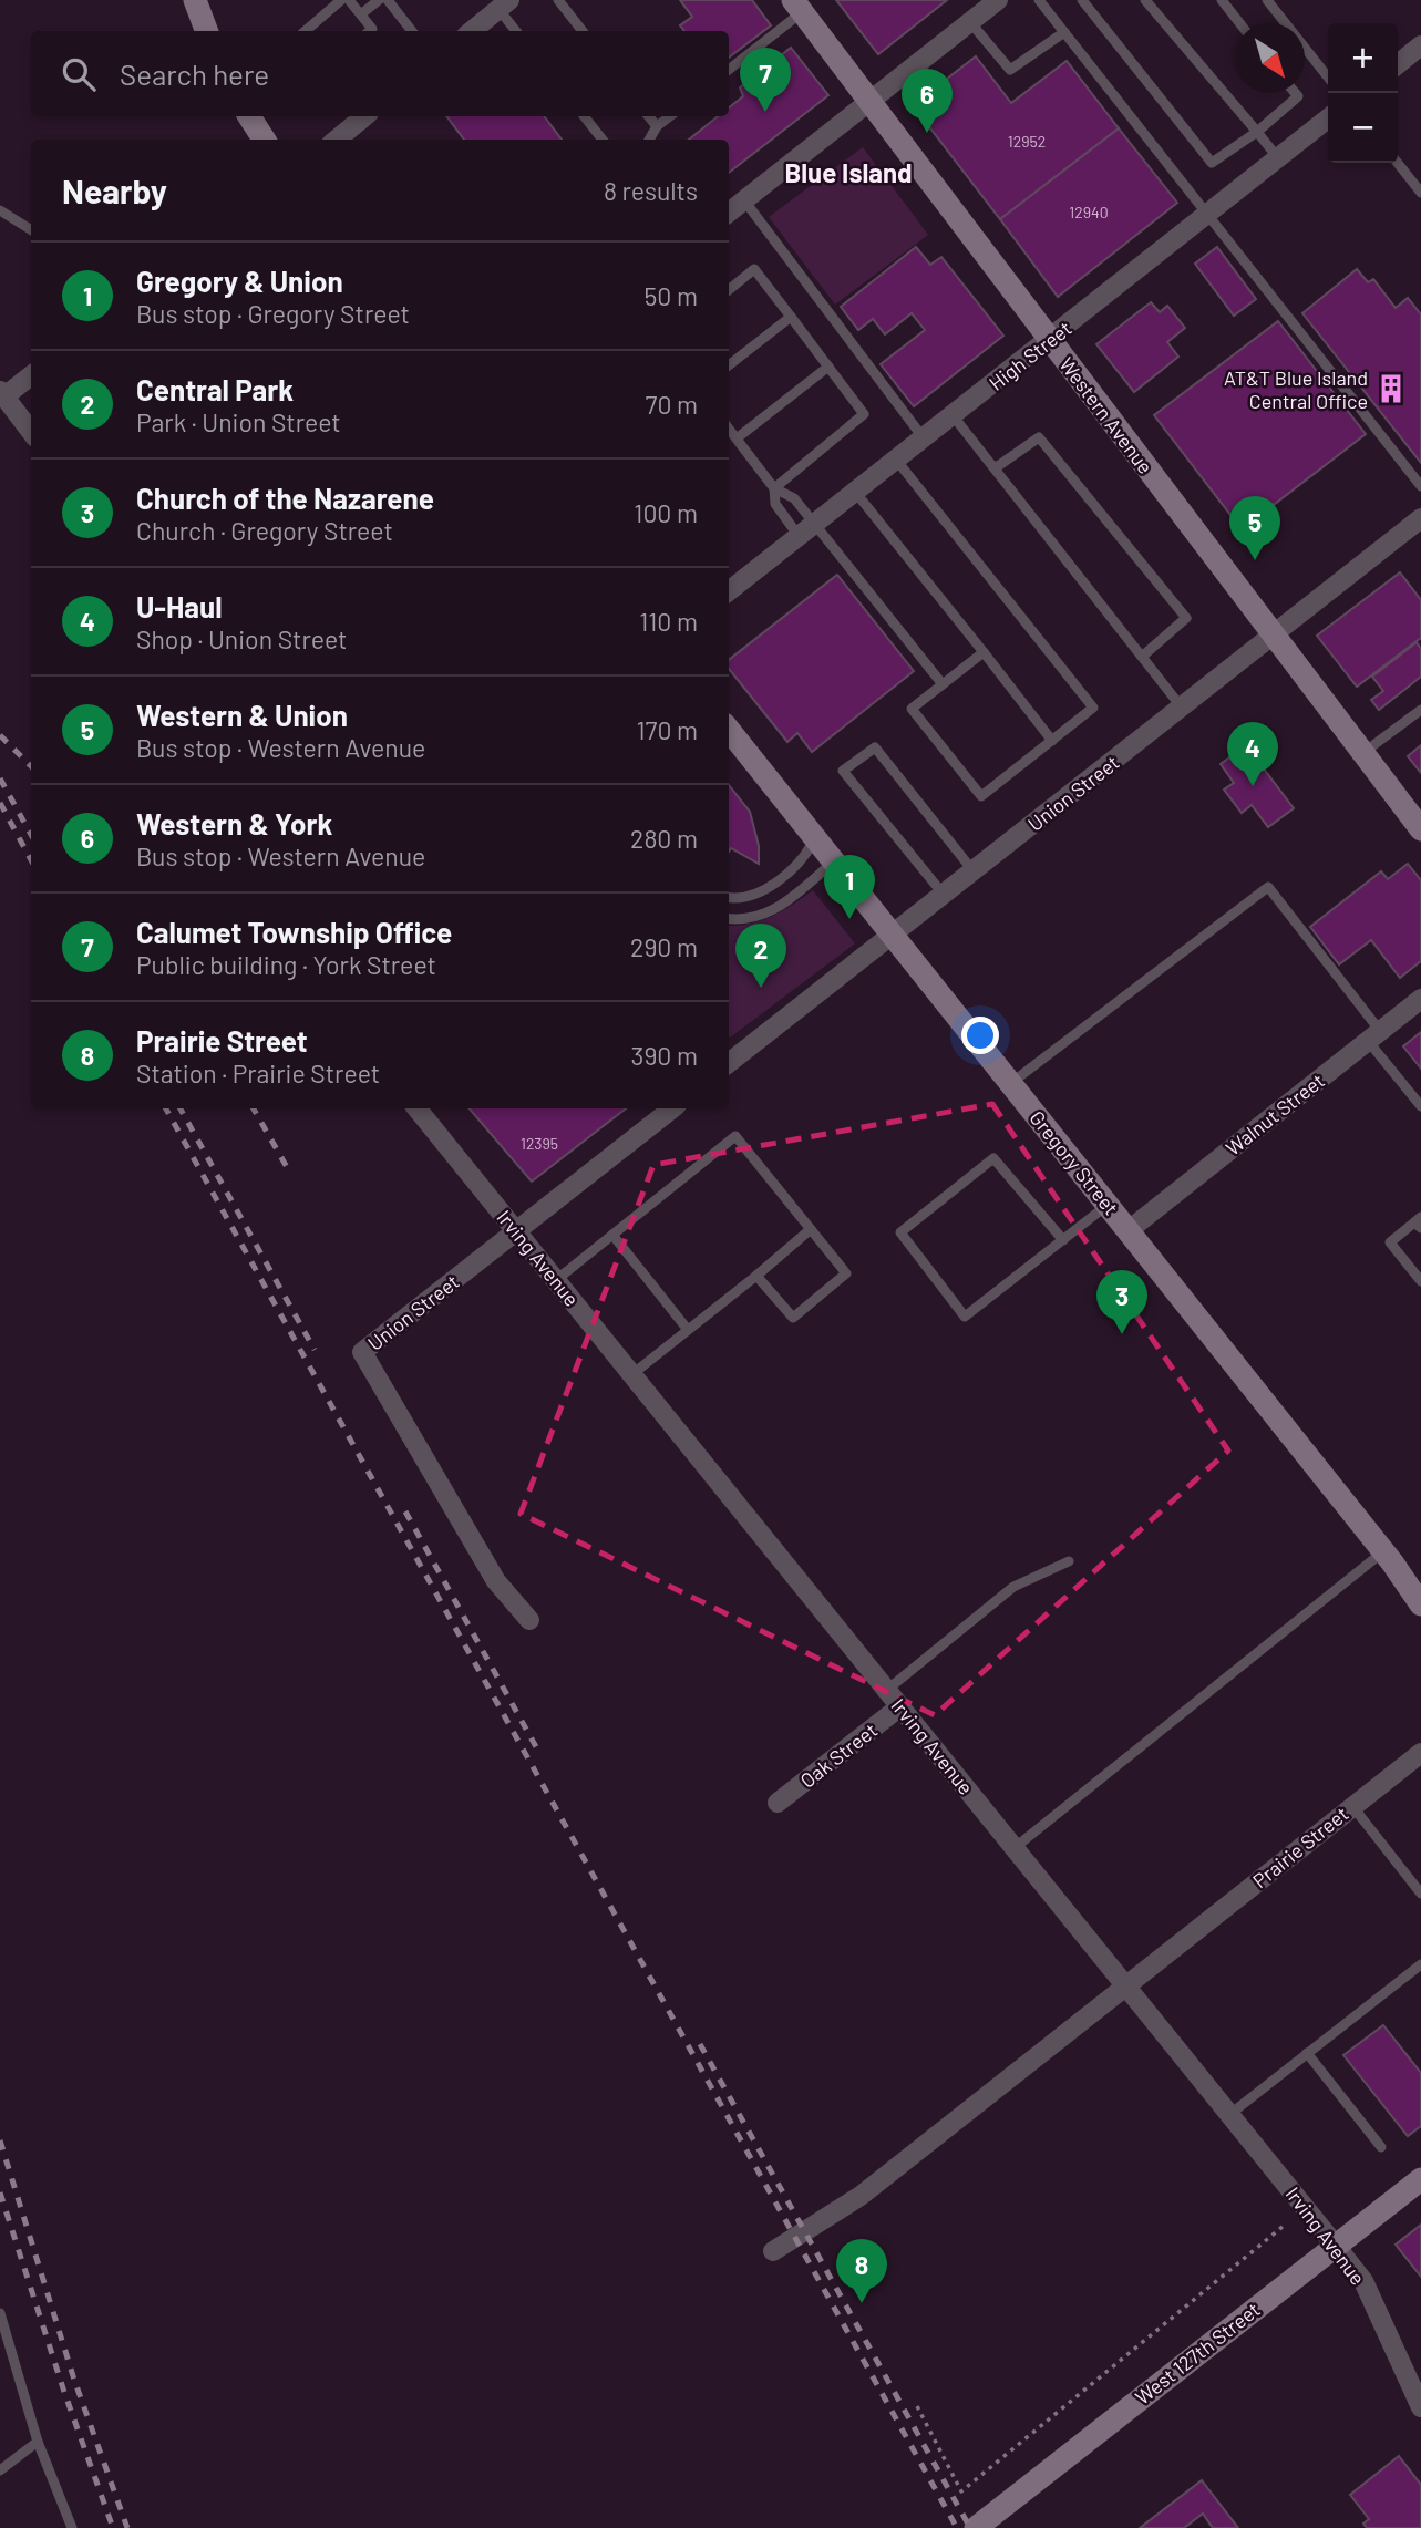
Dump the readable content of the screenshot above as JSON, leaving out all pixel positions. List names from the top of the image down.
{
  "streets": {
    "main road": ["Western Avenue", "Gregory Street", "West 127th Street"],
    "street": [
      "High Street",
      "Union Street",
      "Walnut Street",
      "Irving Avenue",
      "Oak Street",
      "Prairie Street"
    ]
  },
  "crossings": [
    ["High Street", "Western Avenue"],
    ["Western Avenue", "Union Street"],
    ["Union Street", "Gregory Street"],
    ["Union Street", "Irving Avenue"],
    ["Walnut Street", "Gregory Street"],
    ["Irving Avenue", "Oak Street"],
    ["Irving Avenue", "Prairie Street"],
    ["Irving Avenue", "West 127th Street"]
  ],
  "districts": ["Blue Island"],
  "places": {
    "building": ["AT&T Blue Island Central Office"]
  },
  "house_numbers": ["12952", "12940", "12395"],
  "north": "bottom right",
  "page": {
    "map_buttons": ["+", "−"],
    "search": "Search here",
    "pins": [
      "7",
      "6",
      "5",
      "4",
      "1",
      "2",
      "3",
      "8"
    ],
    "heading": ["Nearby", "8 results"],
    "list": [
      {
        "mark": "1",
        "name": "Gregory & Union",
        "note": "Bus stop · Gregory Street",
        "value": "50 m"
      },
      {
        "mark": "2",
        "name": "Central Park",
        "note": "Park · Union Street",
        "value": "70 m"
      },
      {
        "mark": "3",
        "name": "Church of the Nazarene",
        "note": "Church · Gregory Street",
        "value": "100 m"
      },
      {
        "mark": "4",
        "name": "U-Haul",
        "note": "Shop · Union Street",
        "value": "110 m"
      },
      {
        "mark": "5",
        "name": "Western & Union",
        "note": "Bus stop · Western Avenue",
        "value": "170 m"
      },
      {
        "mark": "6",
        "name": "Western & York",
        "note": "Bus stop · Western Avenue",
        "value": "280 m"
      },
      {
        "mark": "7",
        "name": "Calumet Township Office",
        "note": "Public building · York Street",
        "value": "290 m"
      },
      {
        "mark": "8",
        "name": "Prairie Street",
        "note": "Station · Prairie Street",
        "value": "390 m"
      }
    ]
  }
}
